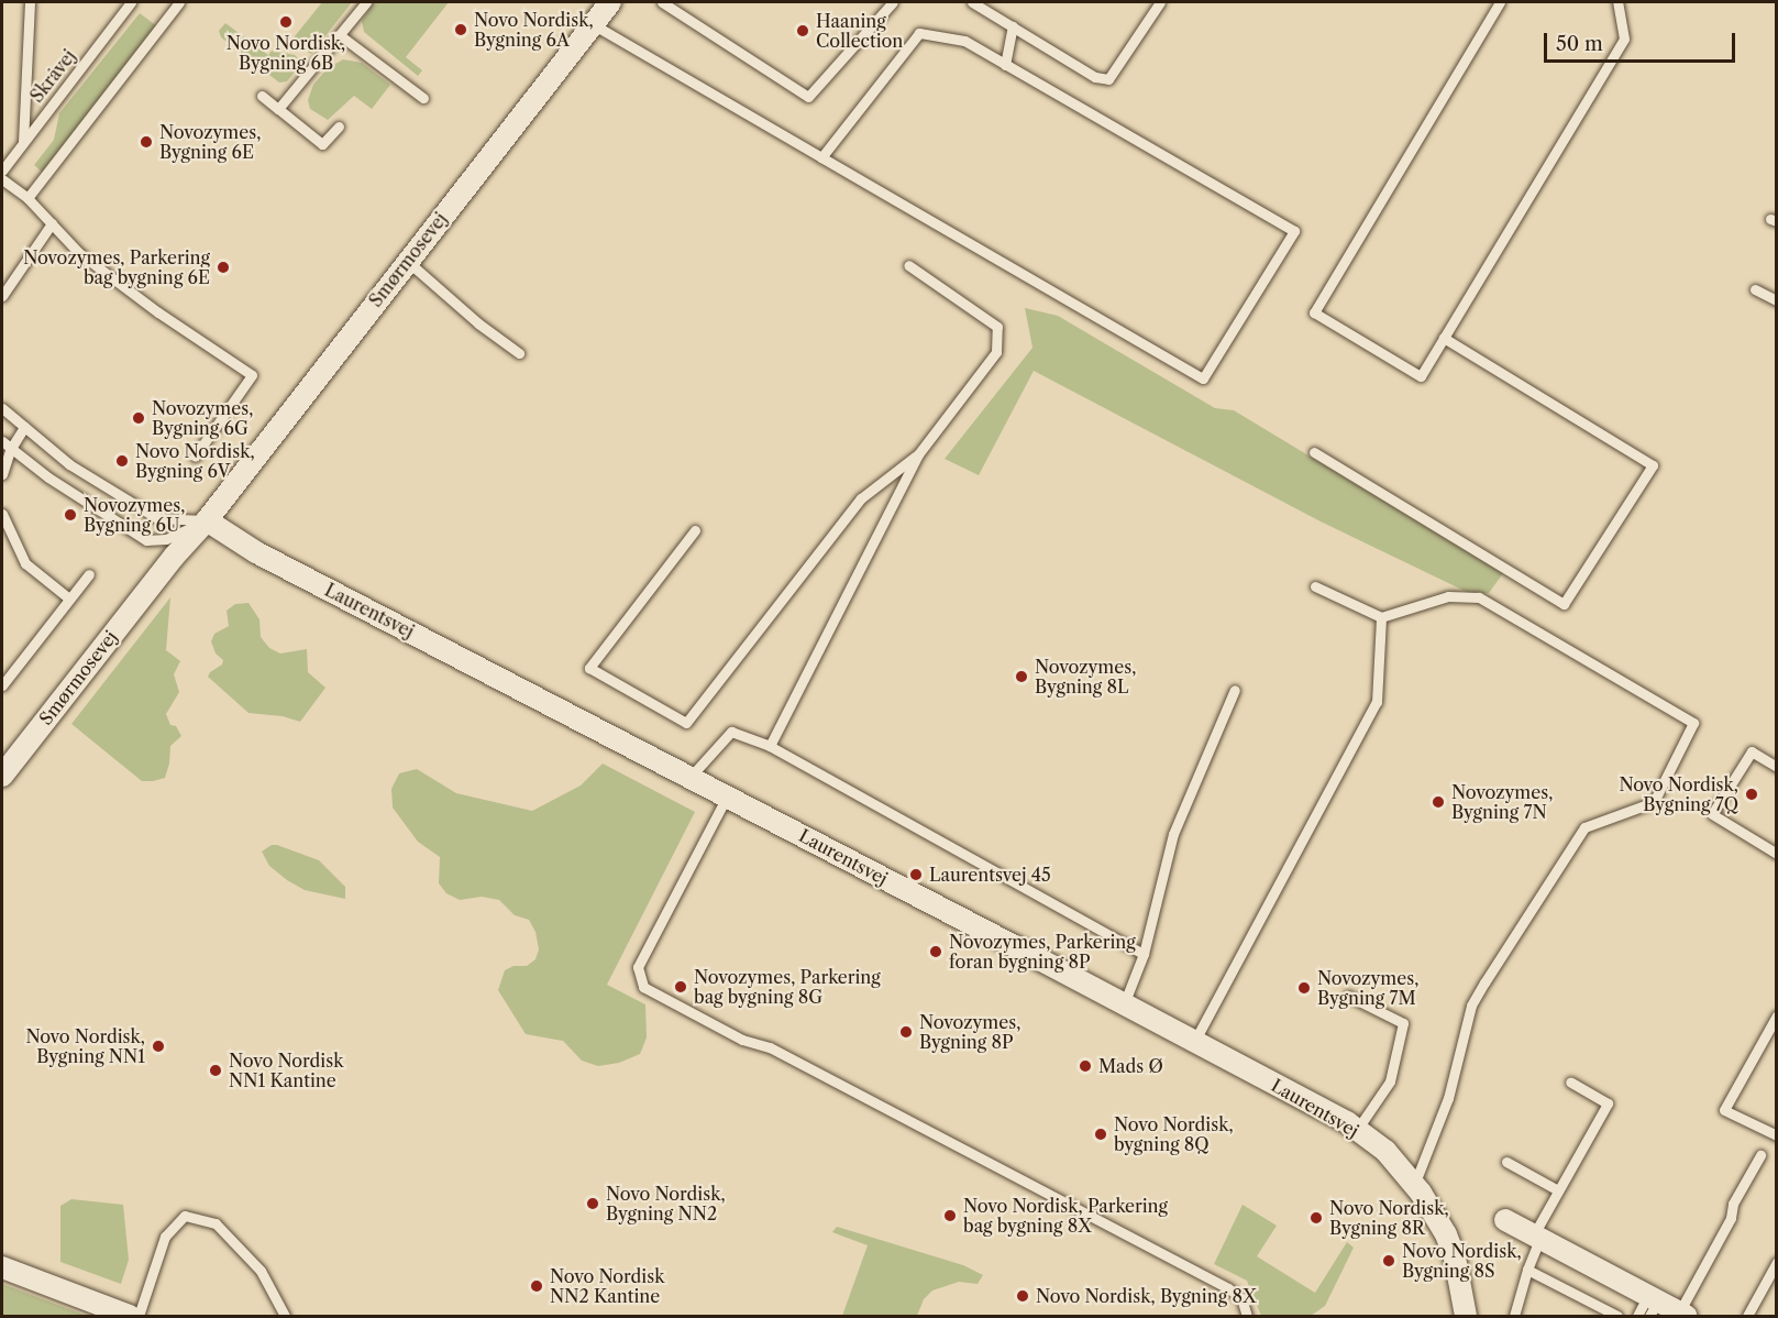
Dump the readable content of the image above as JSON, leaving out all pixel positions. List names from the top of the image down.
{
  "streets": {
    "street": ["Smørmosevej", "Laurentsvej"],
    "lane": ["Skråvej"]
  },
  "crossings": [
    ["Smørmosevej", "Laurentsvej"]
  ],
  "places": [
    "Novo Nordisk, Bygning 6B",
    "Novo Nordisk, Bygning 6A",
    "Haaning Collection",
    "Novozymes, Bygning 6E",
    "Novozymes, Parkering bag bygning 6E",
    "Novozymes, Bygning 6G",
    "Novo Nordisk, Bygning 6V",
    "Novozymes, Bygning 6U",
    "Novozymes, Bygning 8L",
    "Novo Nordisk, Bygning 7Q",
    "Novozymes, Bygning 7N",
    "Laurentsvej 45",
    "Novozymes, Parkering foran bygning 8P",
    "Novozymes, Parkering bag bygning 8G",
    "Novozymes, Bygning 7M",
    "Novozymes, Bygning 8P",
    "Novo Nordisk, Bygning NN1",
    "Mads Ø",
    "Novo Nordisk NN1 Kantine",
    "Novo Nordisk, bygning 8Q",
    "Novo Nordisk, Bygning NN2",
    "Novo Nordisk, Parkering bag bygning 8X",
    "Novo Nordisk, Bygning 8R",
    "Novo Nordisk, Bygning 8S",
    "Novo Nordisk NN2 Kantine",
    "Novo Nordisk, Bygning 8X"
  ],
  "scale_bar": "50 m"
}
